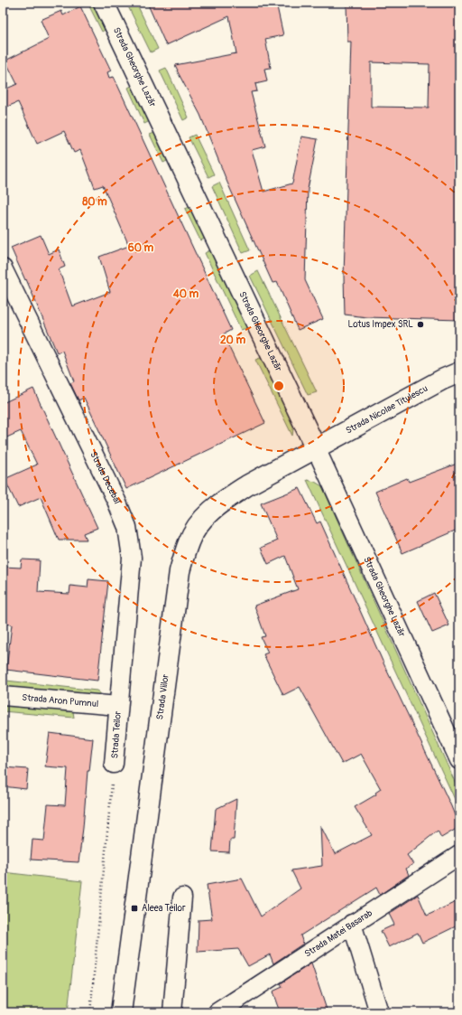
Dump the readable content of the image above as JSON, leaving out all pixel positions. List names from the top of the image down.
{
  "streets": {
    "street": [
      "Strada Gheorghe Lazăr",
      "Strada Nicolae Titulescu",
      "Strada Decebal",
      "Strada Viilor",
      "Strada Aron Pumnul",
      "Strada Teilor",
      "Strada Matei Basarab"
    ]
  },
  "crossings": [
    ["Strada Gheorghe Lazăr", "Strada Nicolae Titulescu"],
    ["Strada Gheorghe Lazăr", "Strada Viilor"],
    ["Strada Nicolae Titulescu", "Strada Viilor"],
    ["Strada Decebal", "Strada Aron Pumnul"],
    ["Strada Decebal", "Strada Teilor"],
    ["Strada Aron Pumnul", "Strada Teilor"]
  ],
  "places": {
    "other": ["Lotus Impex SRL"],
    "transit": ["Aleea Teilor"]
  },
  "rings": [
    "80 m",
    "60 m",
    "40 m",
    "20 m"
  ]
}
